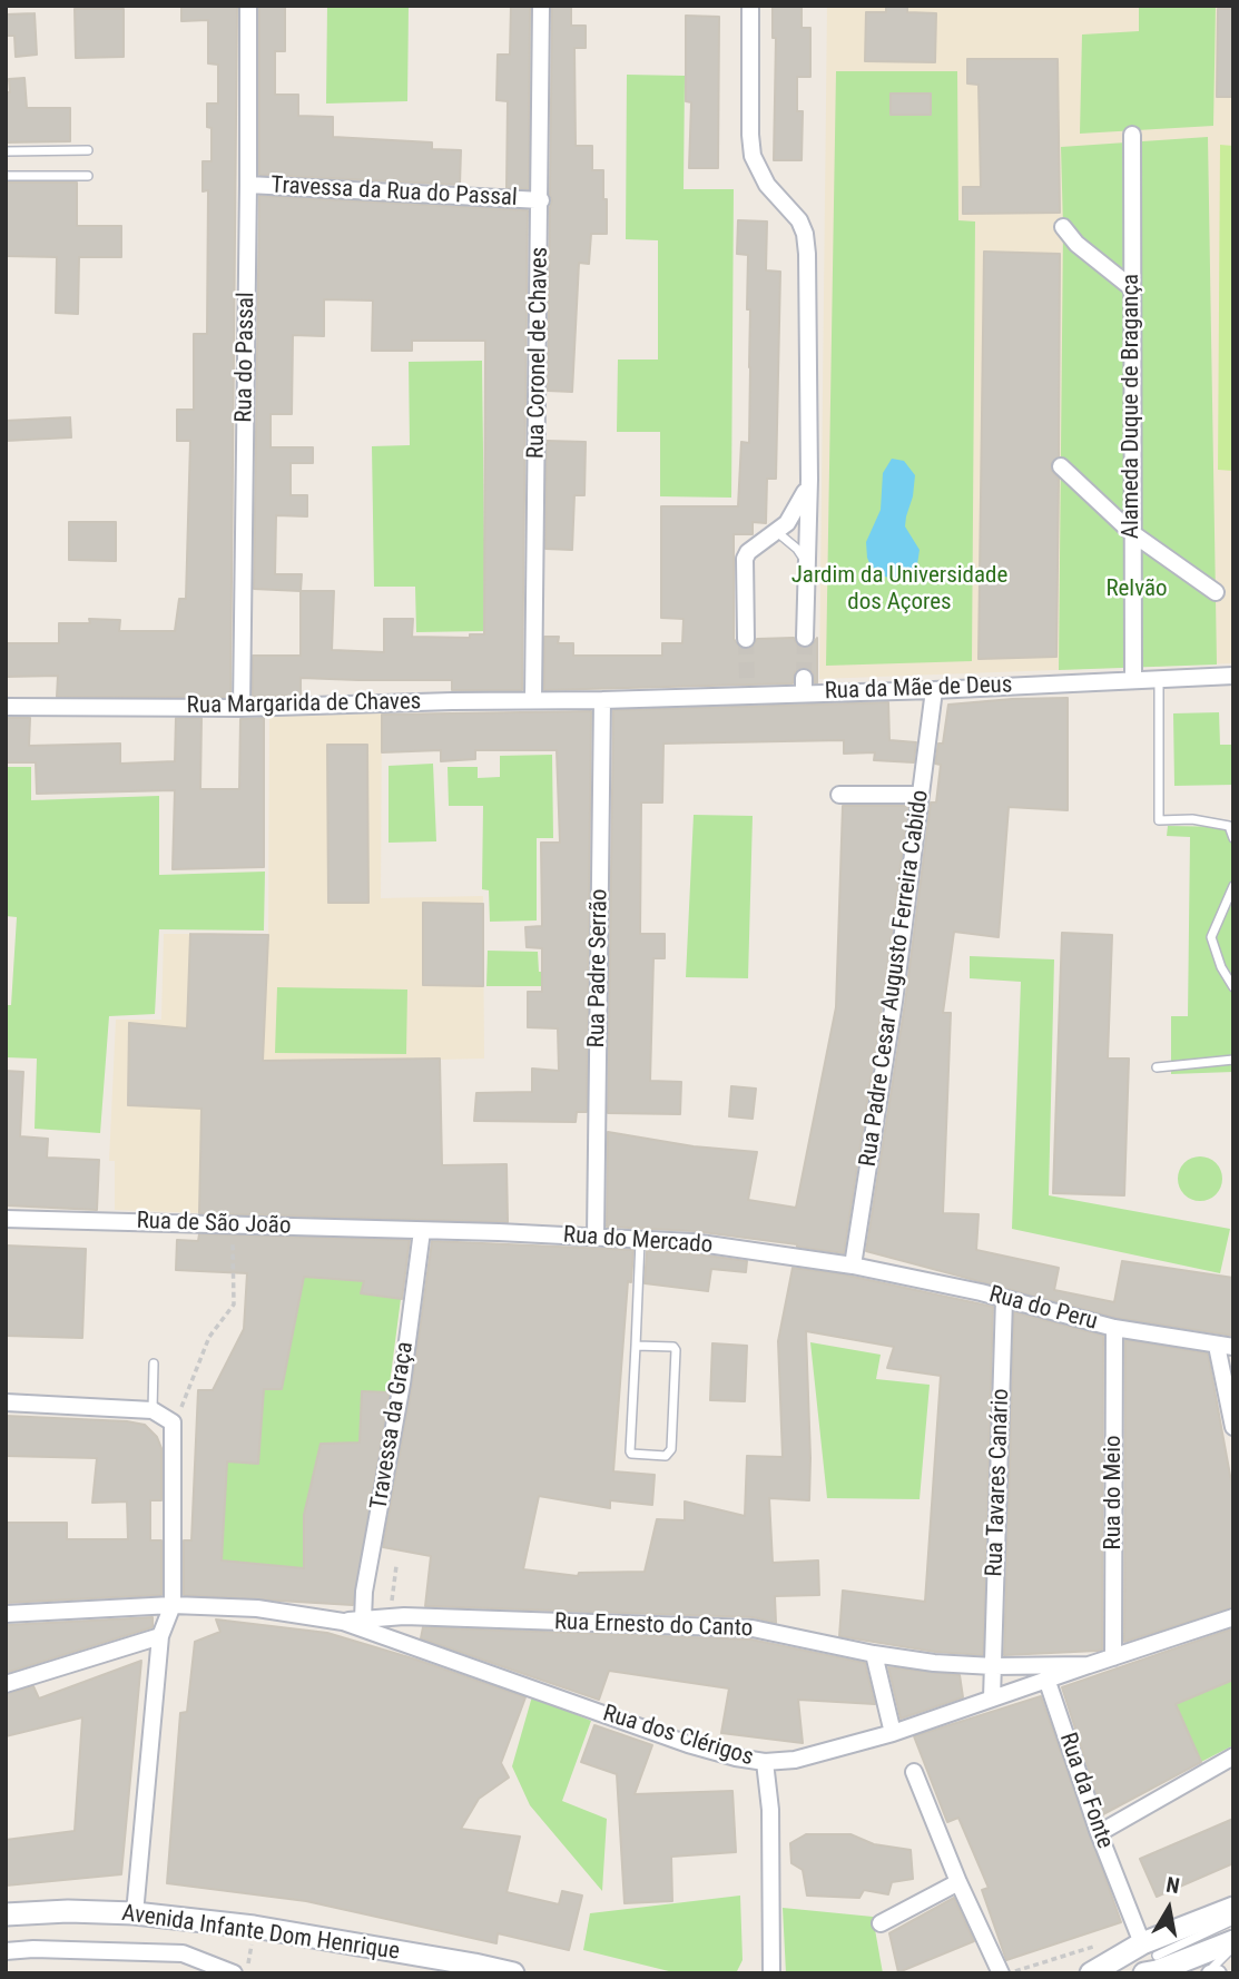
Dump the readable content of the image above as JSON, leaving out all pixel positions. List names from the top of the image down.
{
  "streets": {
    "main road": ["Avenida Infante Dom Henrique"],
    "street": [
      "Travessa da Rua do Passal",
      "Rua Coronel de Chaves",
      "Rua do Passal",
      "Alameda Duque de Bragança",
      "Rua da Mãe de Deus",
      "Rua Margarida de Chaves",
      "Rua Padre Serrão",
      "Rua Padre Cesar Augusto Ferreira Cabido",
      "Rua de São João",
      "Rua do Mercado",
      "Rua do Peru",
      "Travessa da Graça",
      "Rua Tavares Canário",
      "Rua do Meio",
      "Rua Ernesto do Canto",
      "Rua dos Clérigos",
      "Rua da Fonte"
    ]
  },
  "crossings": [
    ["Travessa da Rua do Passal", "Rua Coronel de Chaves"],
    ["Travessa da Rua do Passal", "Rua do Passal"],
    ["Rua Coronel de Chaves", "Rua Margarida de Chaves"],
    ["Rua do Passal", "Rua Margarida de Chaves"],
    ["Alameda Duque de Bragança", "Rua da Mãe de Deus"],
    ["Rua da Mãe de Deus", "Rua Margarida de Chaves"],
    ["Rua da Mãe de Deus", "Rua Padre Serrão"],
    ["Rua da Mãe de Deus", "Rua Padre Cesar Augusto Ferreira Cabido"],
    ["Rua Margarida de Chaves", "Rua Padre Serrão"],
    ["Rua Padre Serrão", "Rua do Mercado"],
    ["Rua Padre Cesar Augusto Ferreira Cabido", "Rua do Mercado"],
    ["Rua Padre Cesar Augusto Ferreira Cabido", "Rua do Peru"],
    ["Rua de São João", "Rua do Mercado"],
    ["Rua de São João", "Travessa da Graça"],
    ["Rua do Mercado", "Rua do Peru"],
    ["Rua do Mercado", "Travessa da Graça"],
    ["Rua do Peru", "Rua Tavares Canário"],
    ["Rua do Peru", "Rua do Meio"],
    ["Travessa da Graça", "Rua Ernesto do Canto"],
    ["Rua Tavares Canário", "Rua Ernesto do Canto"],
    ["Rua Tavares Canário", "Rua dos Clérigos"],
    ["Rua Ernesto do Canto", "Rua dos Clérigos"],
    ["Rua dos Clérigos", "Rua da Fonte"]
  ],
  "parks": ["Jardim da Universidade dos Açores", "Relvão"],
  "north": "top"
}
